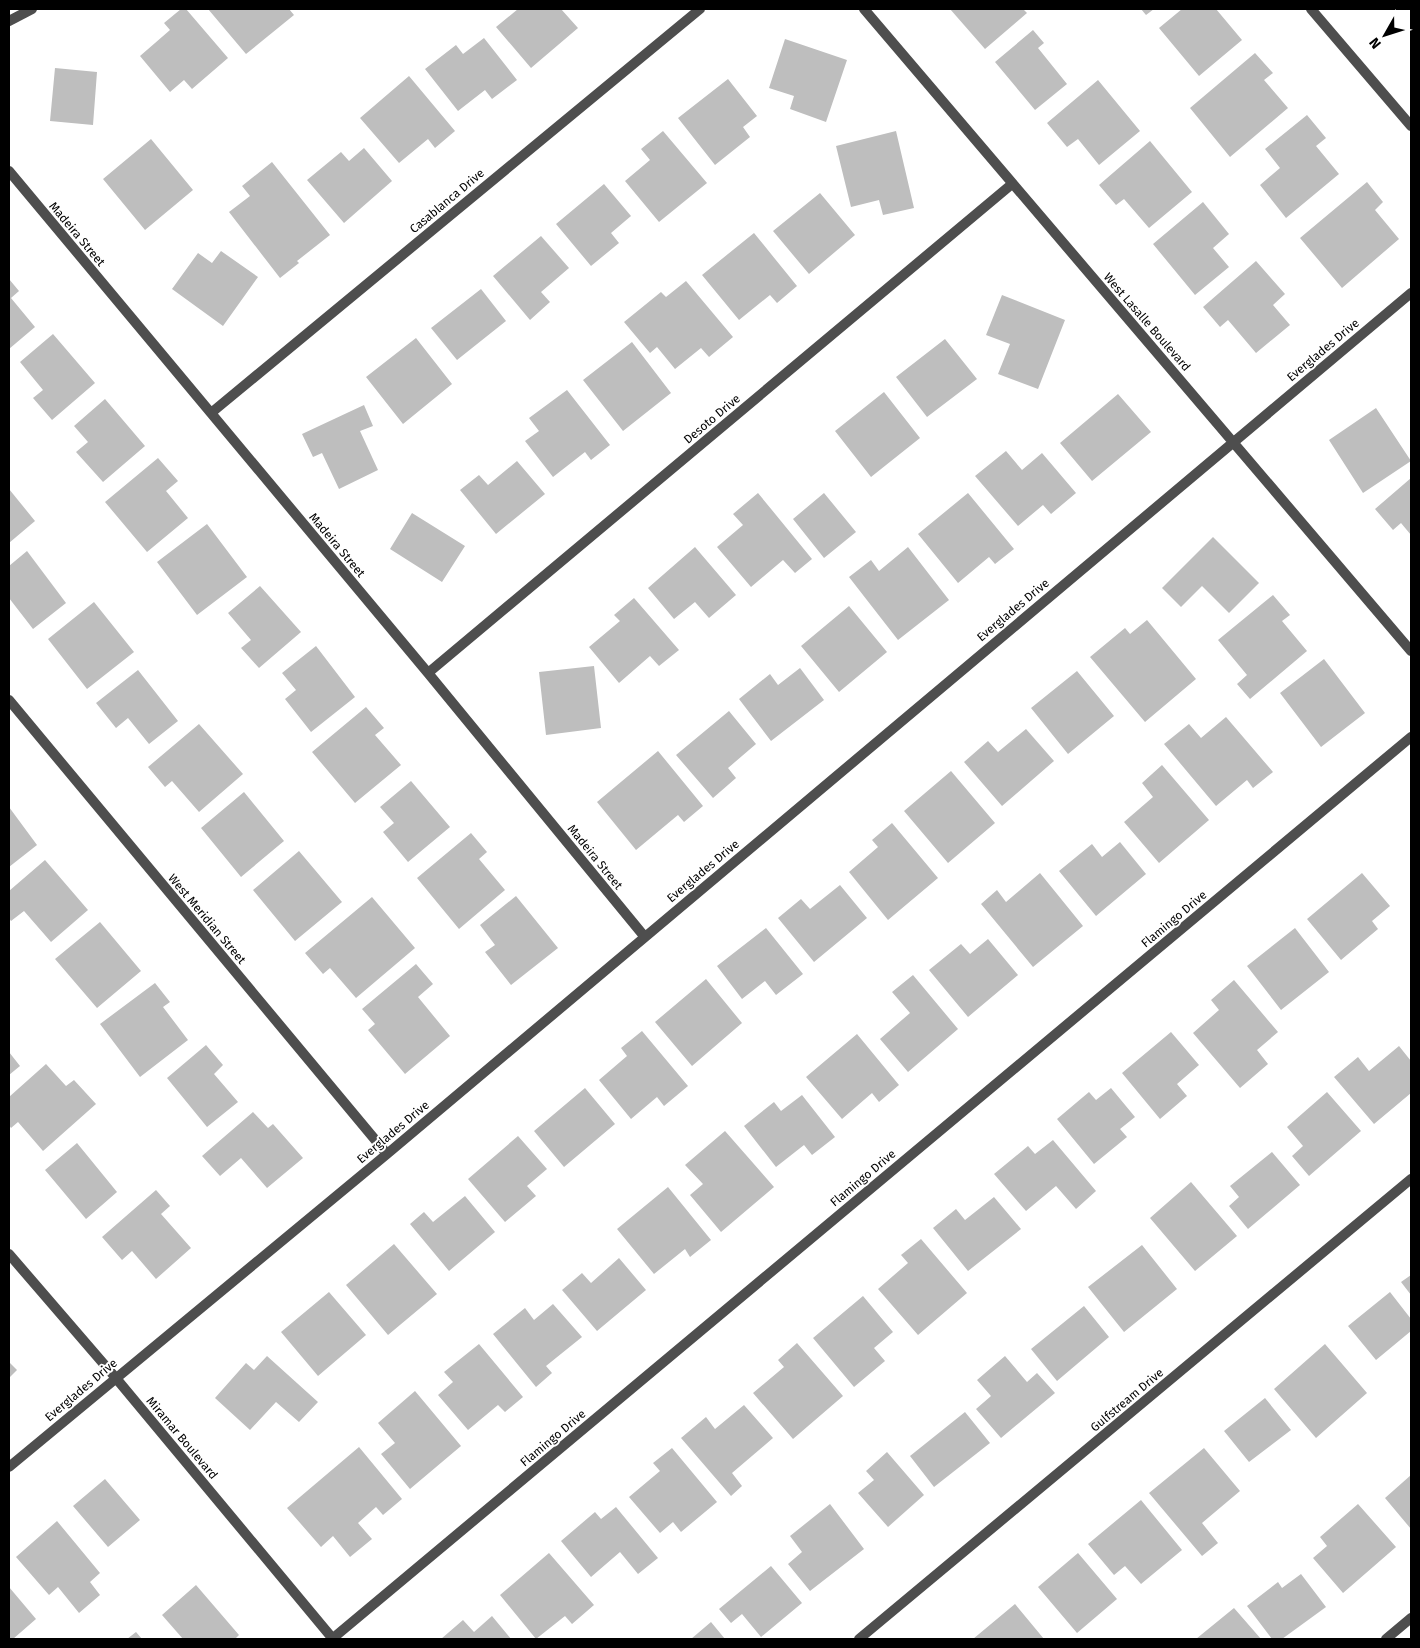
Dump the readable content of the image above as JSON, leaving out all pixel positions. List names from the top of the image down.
{
  "streets": {
    "street": [
      "Casablanca Drive",
      "Madeira Street",
      "West Lasalle Boulevard",
      "Everglades Drive",
      "Desoto Drive",
      "West Meridian Street",
      "Flamingo Drive",
      "Gulfstream Drive",
      "Miramar Boulevard"
    ]
  },
  "crossings": [
    ["Casablanca Drive", "Madeira Street"],
    ["Madeira Street", "Everglades Drive"],
    ["Madeira Street", "Desoto Drive"],
    ["West Lasalle Boulevard", "Everglades Drive"],
    ["West Lasalle Boulevard", "Desoto Drive"],
    ["Everglades Drive", "West Meridian Street"],
    ["Everglades Drive", "Miramar Boulevard"],
    ["Flamingo Drive", "Miramar Boulevard"]
  ],
  "north": "bottom left"
}
